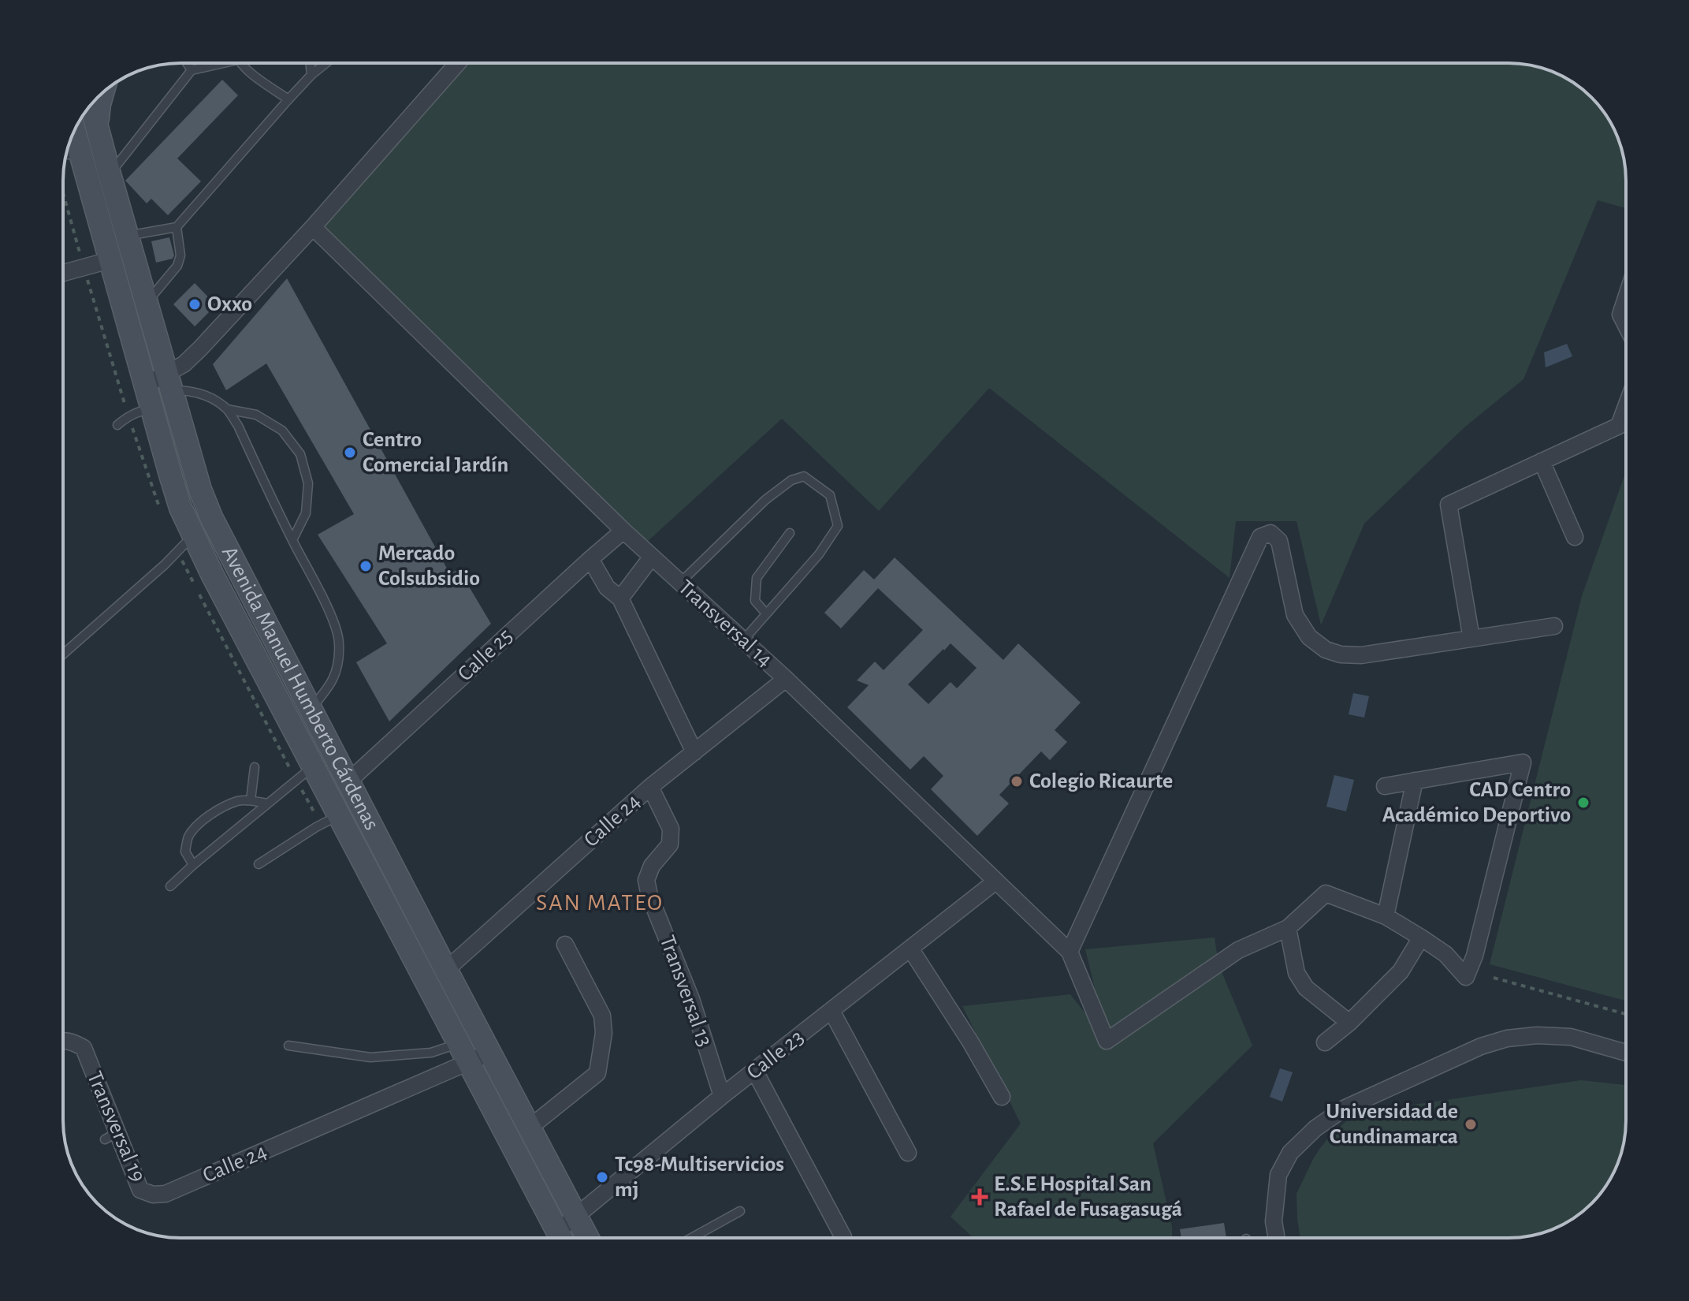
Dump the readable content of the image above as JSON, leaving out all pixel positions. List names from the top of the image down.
{
  "streets": {
    "main road": ["Avenida Manuel Humberto Cárdenas"],
    "street": [
      "Transversal 14",
      "Calle 25",
      "Calle 24",
      "Transversal 13",
      "Calle 23",
      "Transversal 19"
    ]
  },
  "crossings": [
    ["Transversal 14", "Calle 25"],
    ["Transversal 14", "Calle 24"],
    ["Transversal 14", "Calle 23"],
    ["Calle 25", "Avenida Manuel Humberto Cárdenas"],
    ["Avenida Manuel Humberto Cárdenas", "Calle 24"],
    ["Avenida Manuel Humberto Cárdenas", "Calle 23"],
    ["Calle 24", "Transversal 13"],
    ["Calle 24", "Transversal 19"],
    ["Transversal 13", "Calle 23"]
  ],
  "districts": ["SAN MATEO"],
  "places": {
    "other": [
      "Oxxo",
      "Centro Comercial Jardín",
      "Mercado Colsubsidio",
      "Colegio Ricaurte",
      "CAD Centro Académico Deportivo",
      "Universidad de Cundinamarca",
      "Tc98-Multiservicios mj"
    ],
    "health": ["E.S.E Hospital San Rafael de Fusagasugá"]
  }
}
